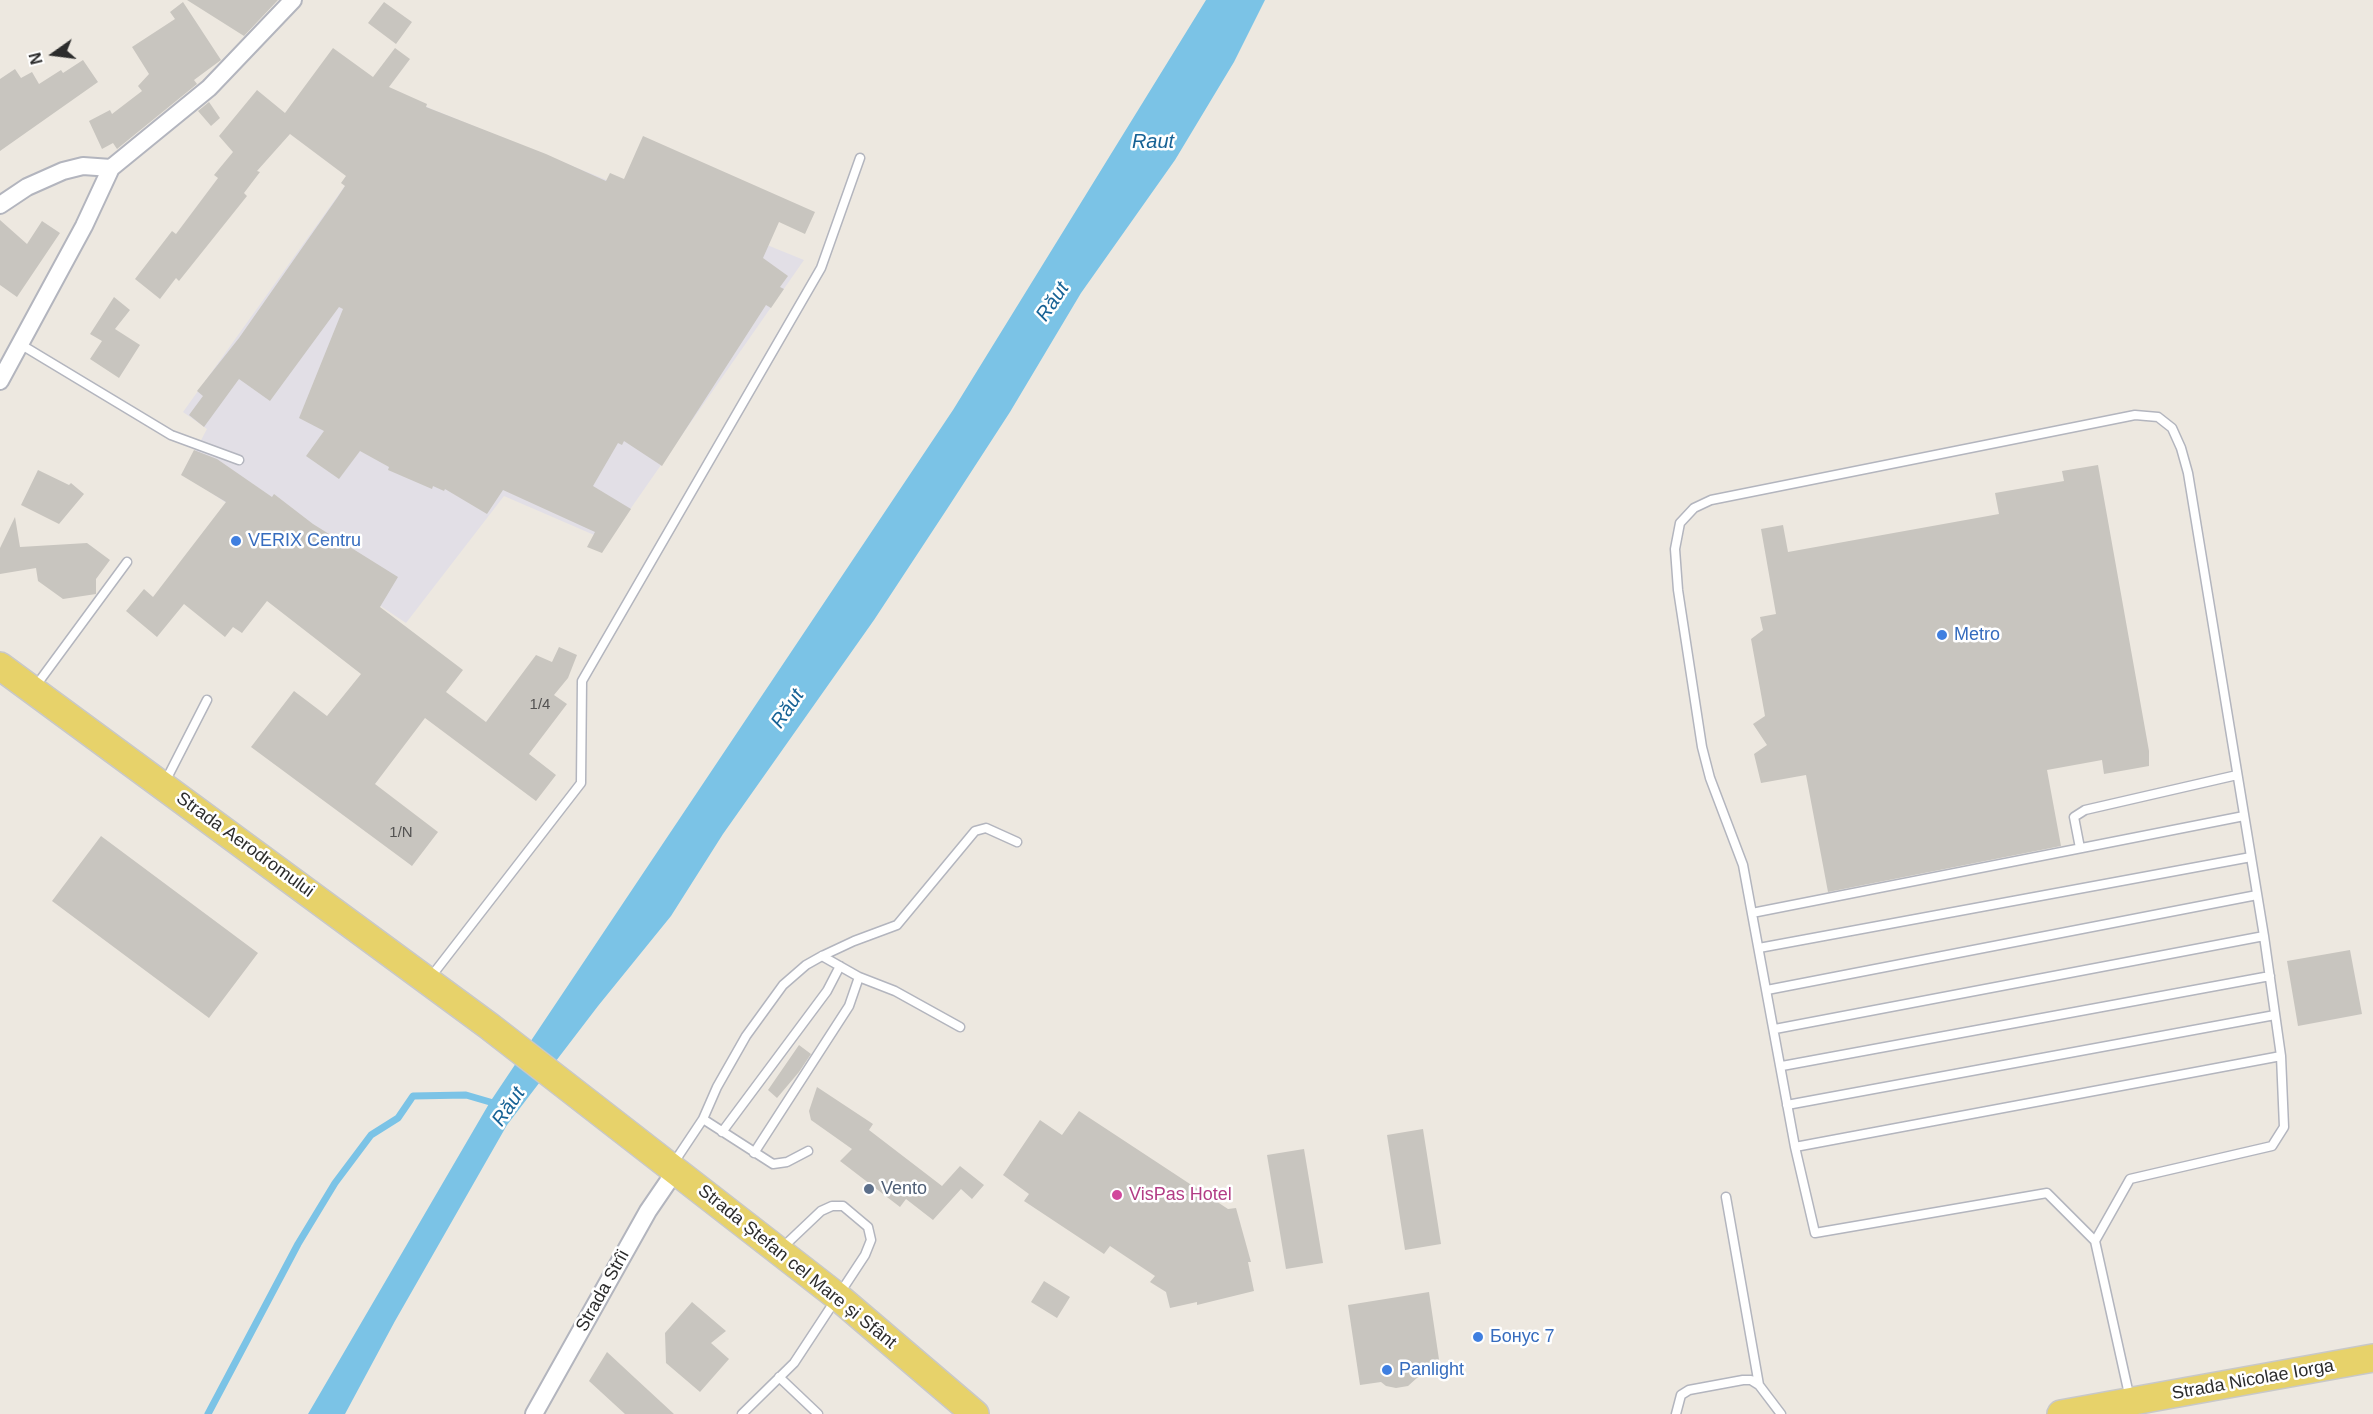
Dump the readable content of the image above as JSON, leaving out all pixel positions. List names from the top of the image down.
{
  "streets": {
    "main road": ["Strada Aerodromului", "Strada Ștefan cel Mare și Sfânt", "Strada Nicolae Iorga"],
    "street": ["Strada Strîi"]
  },
  "crossings": [
    ["Strada Aerodromului", "Strada Ștefan cel Mare și Sfânt"],
    ["Strada Ștefan cel Mare și Sfânt", "Strada Strîi"]
  ],
  "water": ["Raut", "Răut"],
  "places": [
    "VERIX Centru",
    "Metro",
    "Vento",
    "VisPas Hotel",
    "Бонус 7",
    "Panlight"
  ],
  "house_numbers": ["1/4", "1/N"],
  "north": "left"
}
